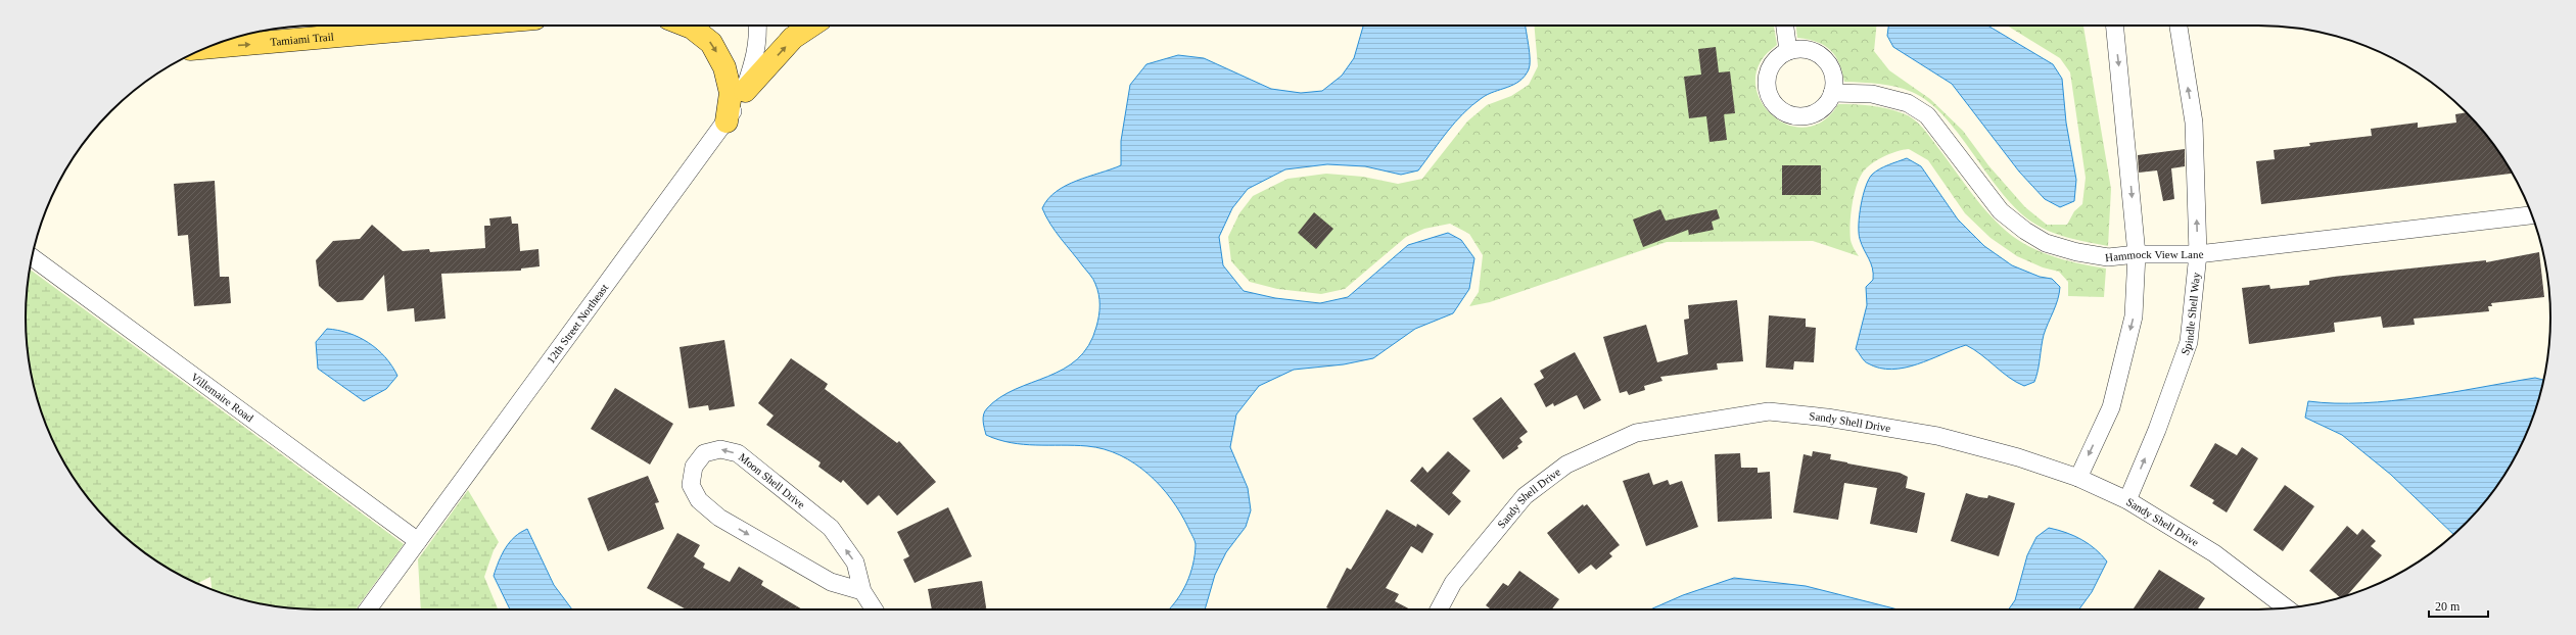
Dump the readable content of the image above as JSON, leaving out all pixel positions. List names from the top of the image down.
{
  "streets": {
    "main road": ["Tamiami Trail"],
    "street": [
      "Hammock View Lane",
      "Spindle Shell Way",
      "12th Street Northeast",
      "Villemaire Road",
      "Sandy Shell Drive",
      "Moon Shell Drive"
    ]
  },
  "crossings": [
    ["Hammock View Lane", "Spindle Shell Way"],
    ["Spindle Shell Way", "Sandy Shell Drive"],
    ["12th Street Northeast", "Villemaire Road"]
  ],
  "one_way": ["Tamiami Trail"],
  "scale_bar": "20 m"
}
